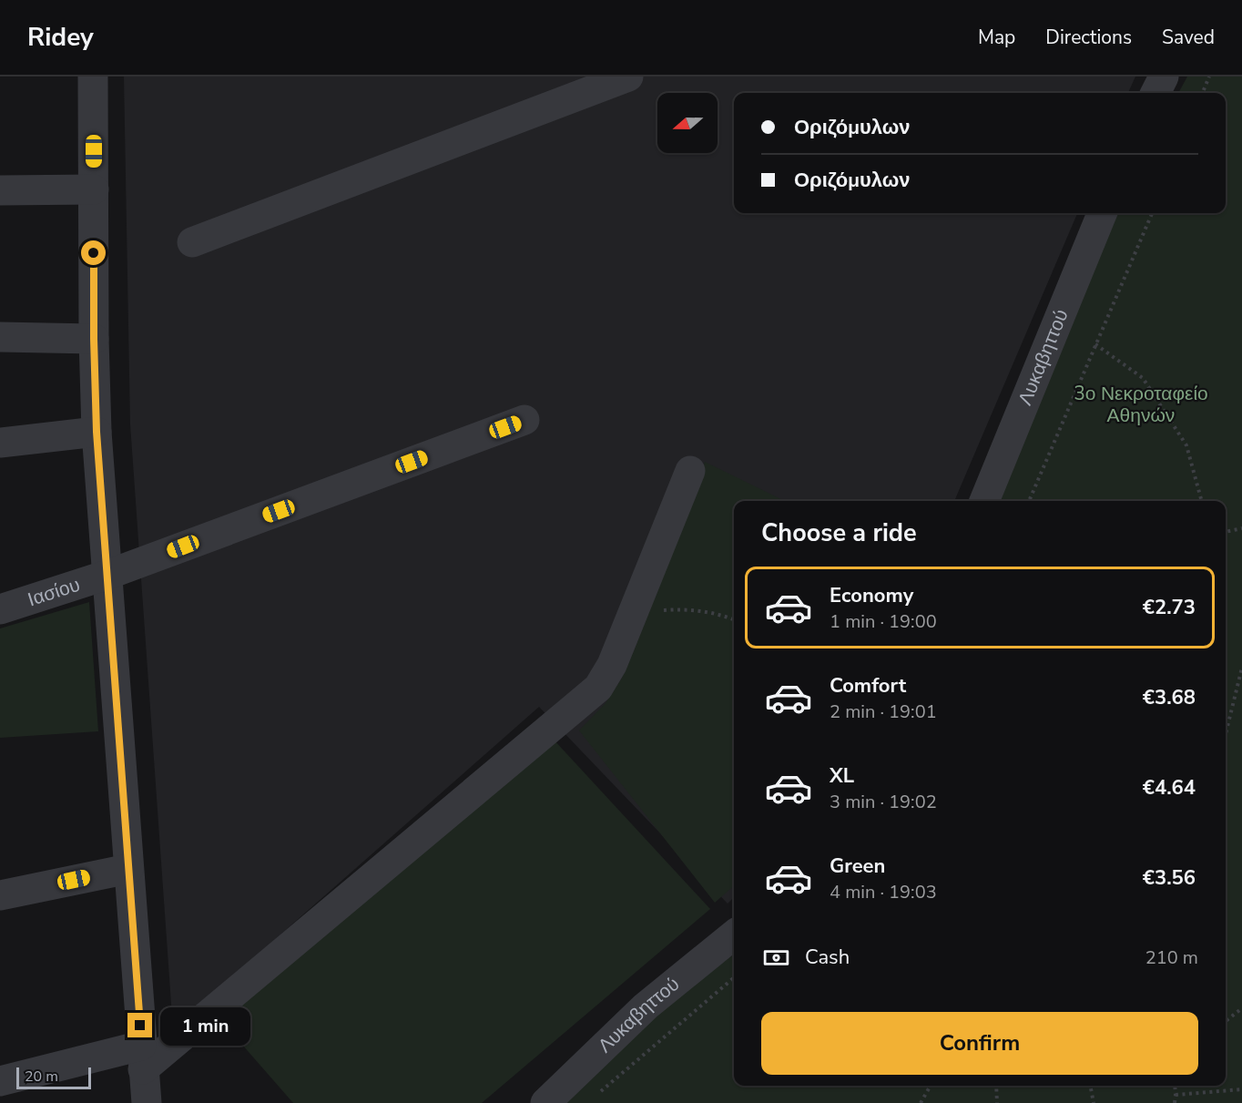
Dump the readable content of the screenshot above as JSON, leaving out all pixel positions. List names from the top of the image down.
{
  "streets": {
    "street": ["Λυκαβηττού", "Ιασίου"]
  },
  "parks": ["3ο Νεκροταφείο Αθηνών"],
  "scale_bar": "20 m",
  "north": "left",
  "page": {
    "header": "Ridey",
    "nav": ["Map", "Directions", "Saved"],
    "banner": ["Οριζόμυλων", "Οριζόμυλων"],
    "heading": "Choose a ride",
    "list": [
      {
        "name": "Economy",
        "note": "1 min · 19:00",
        "value": "€2.73"
      },
      {
        "name": "Comfort",
        "note": "2 min · 19:01",
        "value": "€3.68"
      },
      {
        "name": "XL",
        "note": "3 min · 19:02",
        "value": "€4.64"
      },
      {
        "name": "Green",
        "note": "4 min · 19:03",
        "value": "€3.56"
      }
    ],
    "pay": ["Cash", "210 m"],
    "buttons": "Confirm",
    "bubble": "1 min",
    "scale": "20 m"
  }
}
